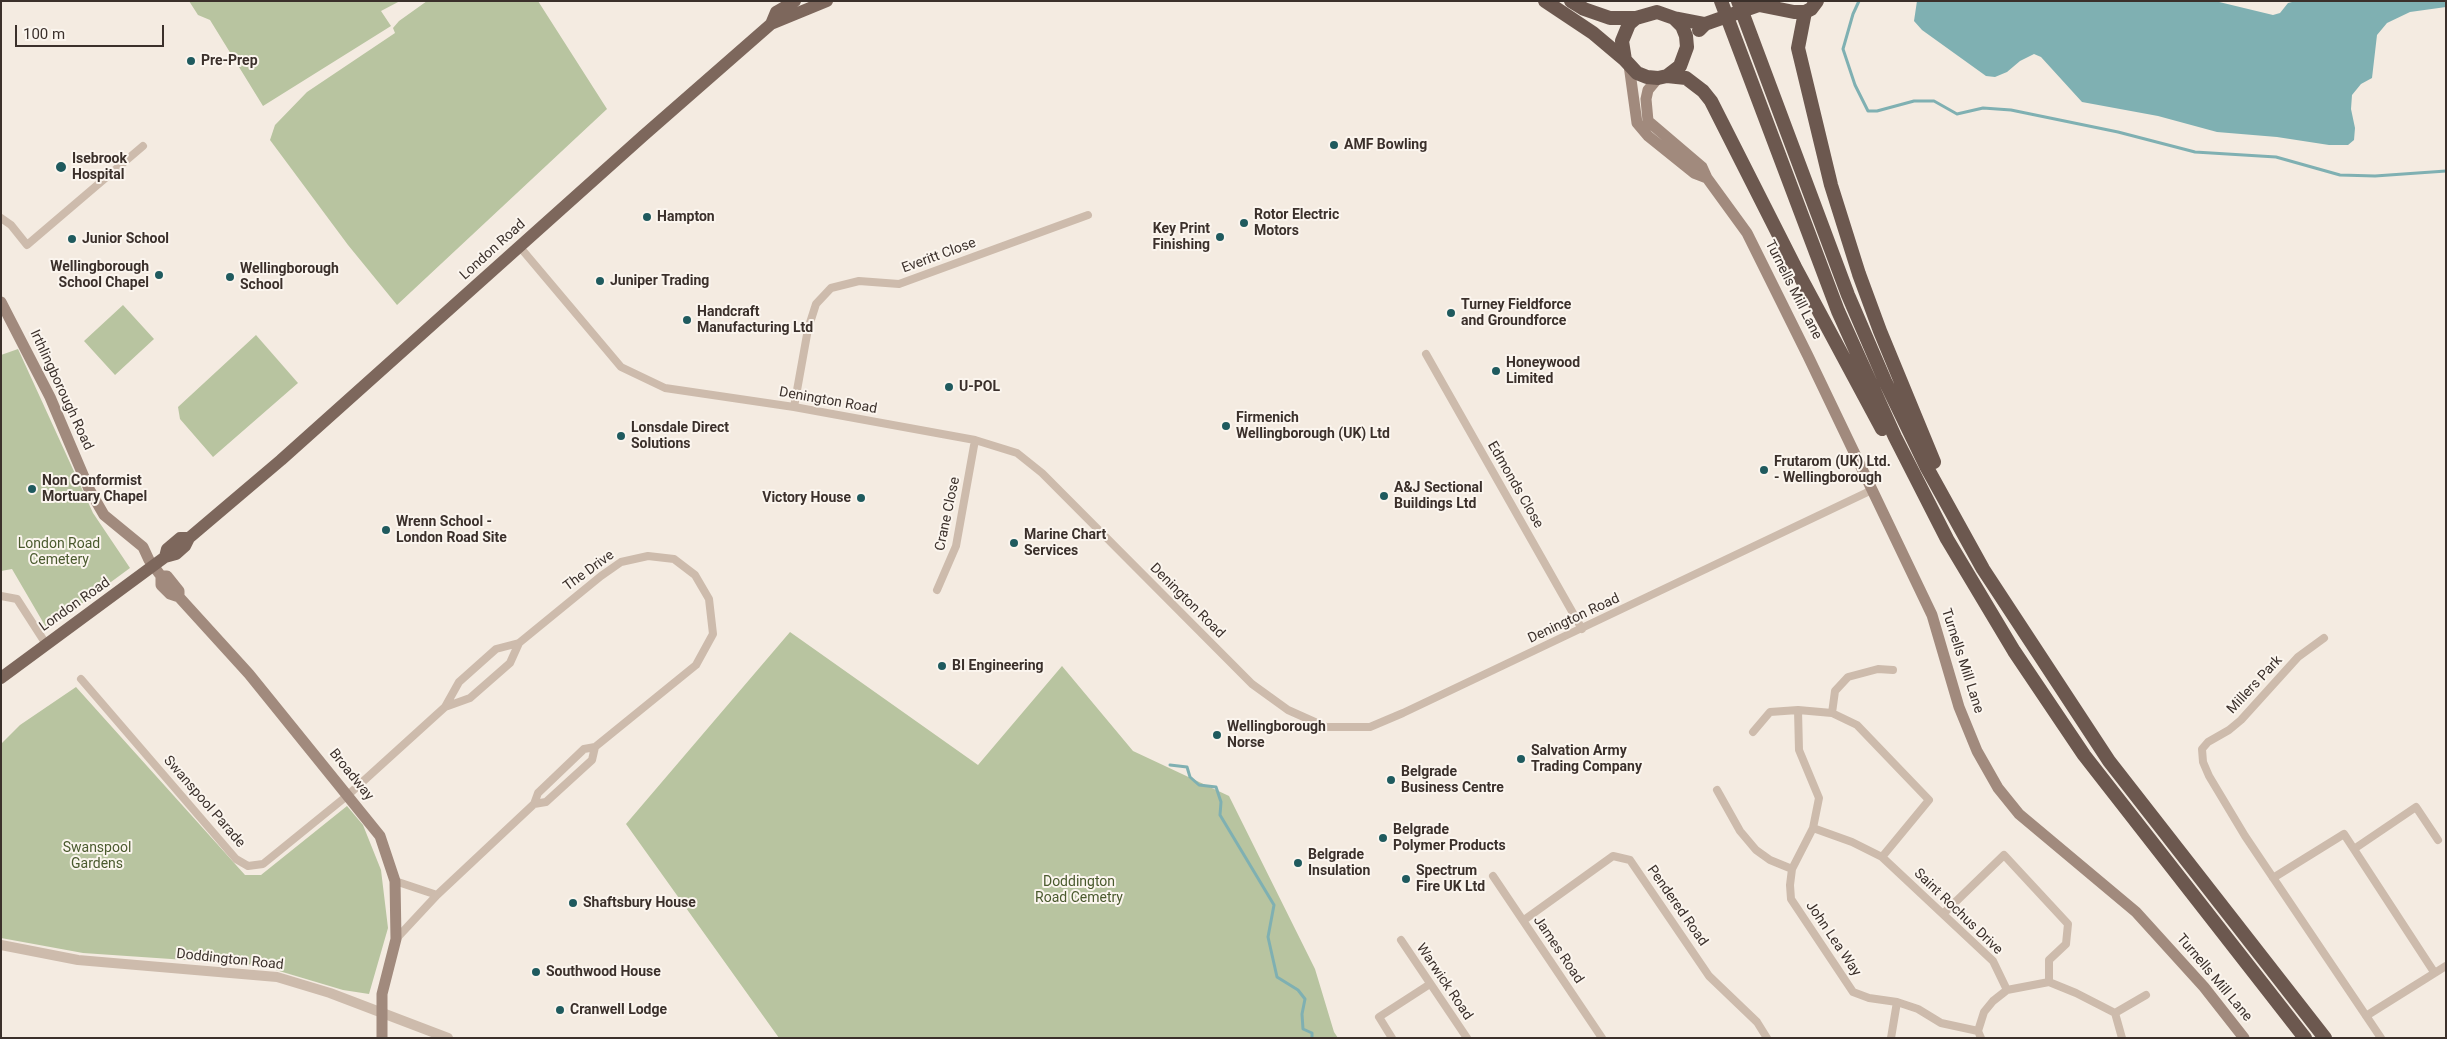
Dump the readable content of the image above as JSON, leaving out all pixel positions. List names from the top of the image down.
{
  "streets": {
    "main road": [
      "London Road",
      "Turnells Mill Lane",
      "Irthlingborough Road",
      "Broadway"
    ],
    "street": [
      "Everitt Close",
      "Denington Road",
      "Edmonds Close",
      "Crane Close",
      "The Drive",
      "Millers Park",
      "Swanspool Parade",
      "Pendered Road",
      "Saint Rochus Drive",
      "John Lea Way",
      "James Road",
      "Doddington Road",
      "Warwick Road"
    ]
  },
  "crossings": [
    ["London Road", "Irthlingborough Road"],
    ["London Road", "Denington Road"],
    ["London Road", "Broadway"],
    ["Everitt Close", "Denington Road"],
    ["Turnells Mill Lane", "Denington Road"],
    ["Irthlingborough Road", "Broadway"],
    ["Denington Road", "Edmonds Close"],
    ["Denington Road", "Crane Close"],
    ["The Drive", "Broadway"],
    ["The Drive", "Swanspool Parade"],
    ["Broadway", "Swanspool Parade"],
    ["Broadway", "Doddington Road"],
    ["Pendered Road", "James Road"],
    ["Saint Rochus Drive", "John Lea Way"]
  ],
  "parks": ["London Road Cemetery", "Swanspool Gardens", "Doddington Road Cemetry"],
  "places": [
    "Pre-Prep",
    "AMF Bowling",
    "Isebrook Hospital",
    "Hampton",
    "Rotor Electric Motors",
    "Key Print Finishing",
    "Junior School",
    "Wellingborough School Chapel",
    "Wellingborough School",
    "Juniper Trading",
    "Turney Fieldforce and Groundforce",
    "Handcraft Manufacturing Ltd",
    "Honeywood Limited",
    "U-POL",
    "Firmenich Wellingborough (UK) Ltd",
    "Lonsdale Direct Solutions",
    "Frutarom (UK) Ltd. - Wellingborough",
    "Non Conformist Mortuary Chapel",
    "A&J Sectional Buildings Ltd",
    "Victory House",
    "Wrenn School - London Road Site",
    "Marine Chart Services",
    "BI Engineering",
    "Wellingborough Norse",
    "Salvation Army Trading Company",
    "Belgrade Business Centre",
    "Belgrade Polymer Products",
    "Belgrade Insulation",
    "Spectrum Fire UK Ltd",
    "Shaftsbury House",
    "Southwood House",
    "Cranwell Lodge"
  ],
  "scale_bar": "100 m"
}
